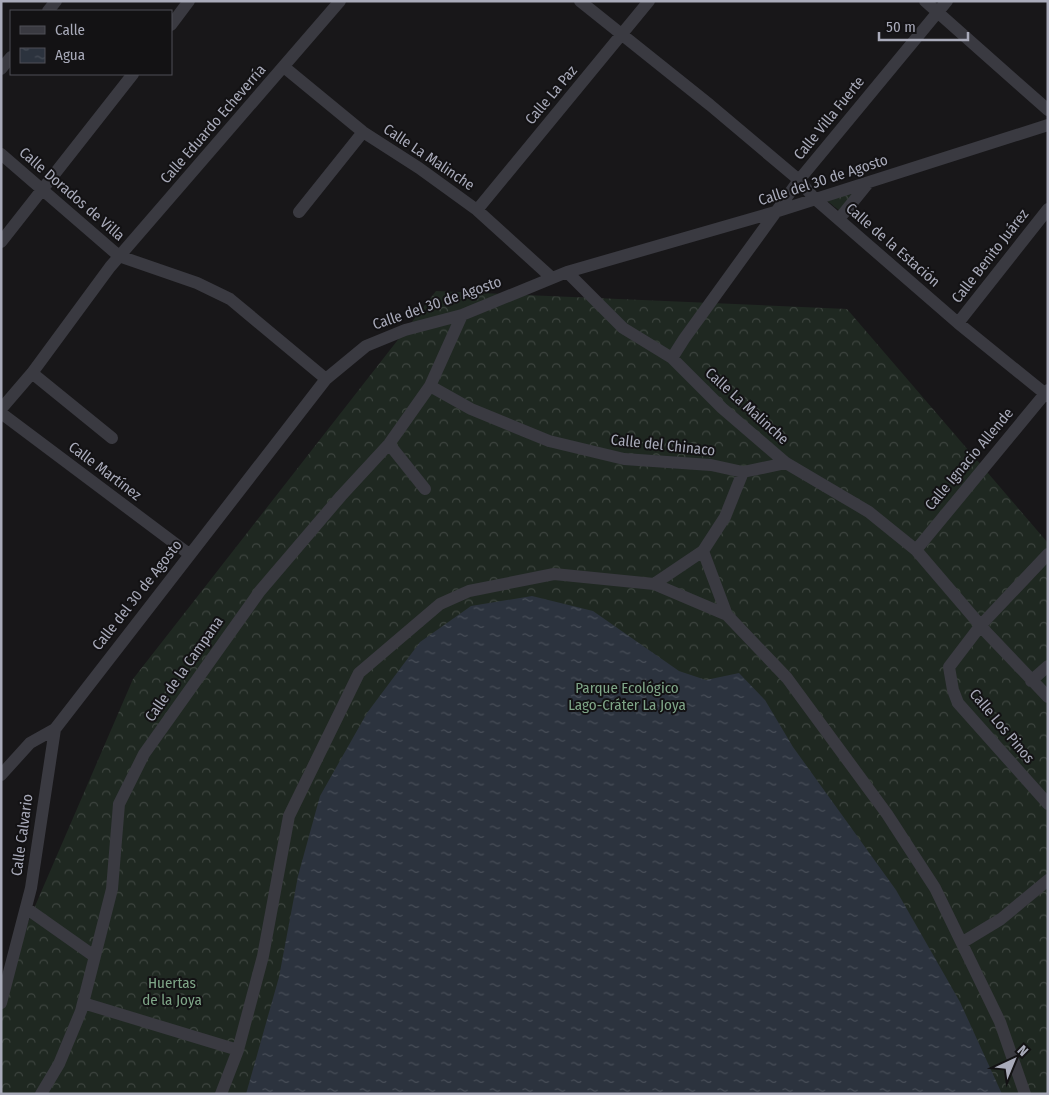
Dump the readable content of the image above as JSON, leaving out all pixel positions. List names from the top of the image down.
{
  "streets": {
    "street": [
      "Calle La Paz",
      "Calle Villa Fuerte",
      "Calle Eduardo Echeverría",
      "Calle La Malinche",
      "Calle del 30 de Agosto",
      "Calle Dorados de Villa",
      "Calle de la Estación",
      "Calle Benito Juárez",
      "Calle del Chinaco",
      "Calle Ignacio Allende",
      "Calle Martínez",
      "Calle de la Campana",
      "Calle Los Pinos",
      "Calle Calvario"
    ]
  },
  "crossings": [
    ["Calle La Paz", "Calle La Malinche"],
    ["Calle La Paz", "Calle de la Estación"],
    ["Calle Villa Fuerte", "Calle La Malinche"],
    ["Calle Villa Fuerte", "Calle del 30 de Agosto"],
    ["Calle Villa Fuerte", "Calle de la Estación"],
    ["Calle Eduardo Echeverría", "Calle La Malinche"],
    ["Calle Eduardo Echeverría", "Calle Dorados de Villa"],
    ["Calle Eduardo Echeverría", "Calle Martínez"],
    ["Calle La Malinche", "Calle del 30 de Agosto"],
    ["Calle La Malinche", "Calle del Chinaco"],
    ["Calle La Malinche", "Calle Ignacio Allende"],
    ["Calle La Malinche", "Calle Los Pinos"],
    ["Calle del 30 de Agosto", "Calle Dorados de Villa"],
    ["Calle del 30 de Agosto", "Calle de la Estación"],
    ["Calle del 30 de Agosto", "Calle Martínez"],
    ["Calle del 30 de Agosto", "Calle de la Campana"],
    ["Calle del 30 de Agosto", "Calle Calvario"],
    ["Calle de la Estación", "Calle Benito Juárez"],
    ["Calle de la Estación", "Calle Ignacio Allende"],
    ["Calle del Chinaco", "Calle de la Campana"]
  ],
  "parks": ["Parque Ecológico Lago-Cráter La Joya", "Huertas de la Joya"],
  "legend": ["Calle", "Agua"],
  "scale_bar": "50 m",
  "north": "top right"
}
